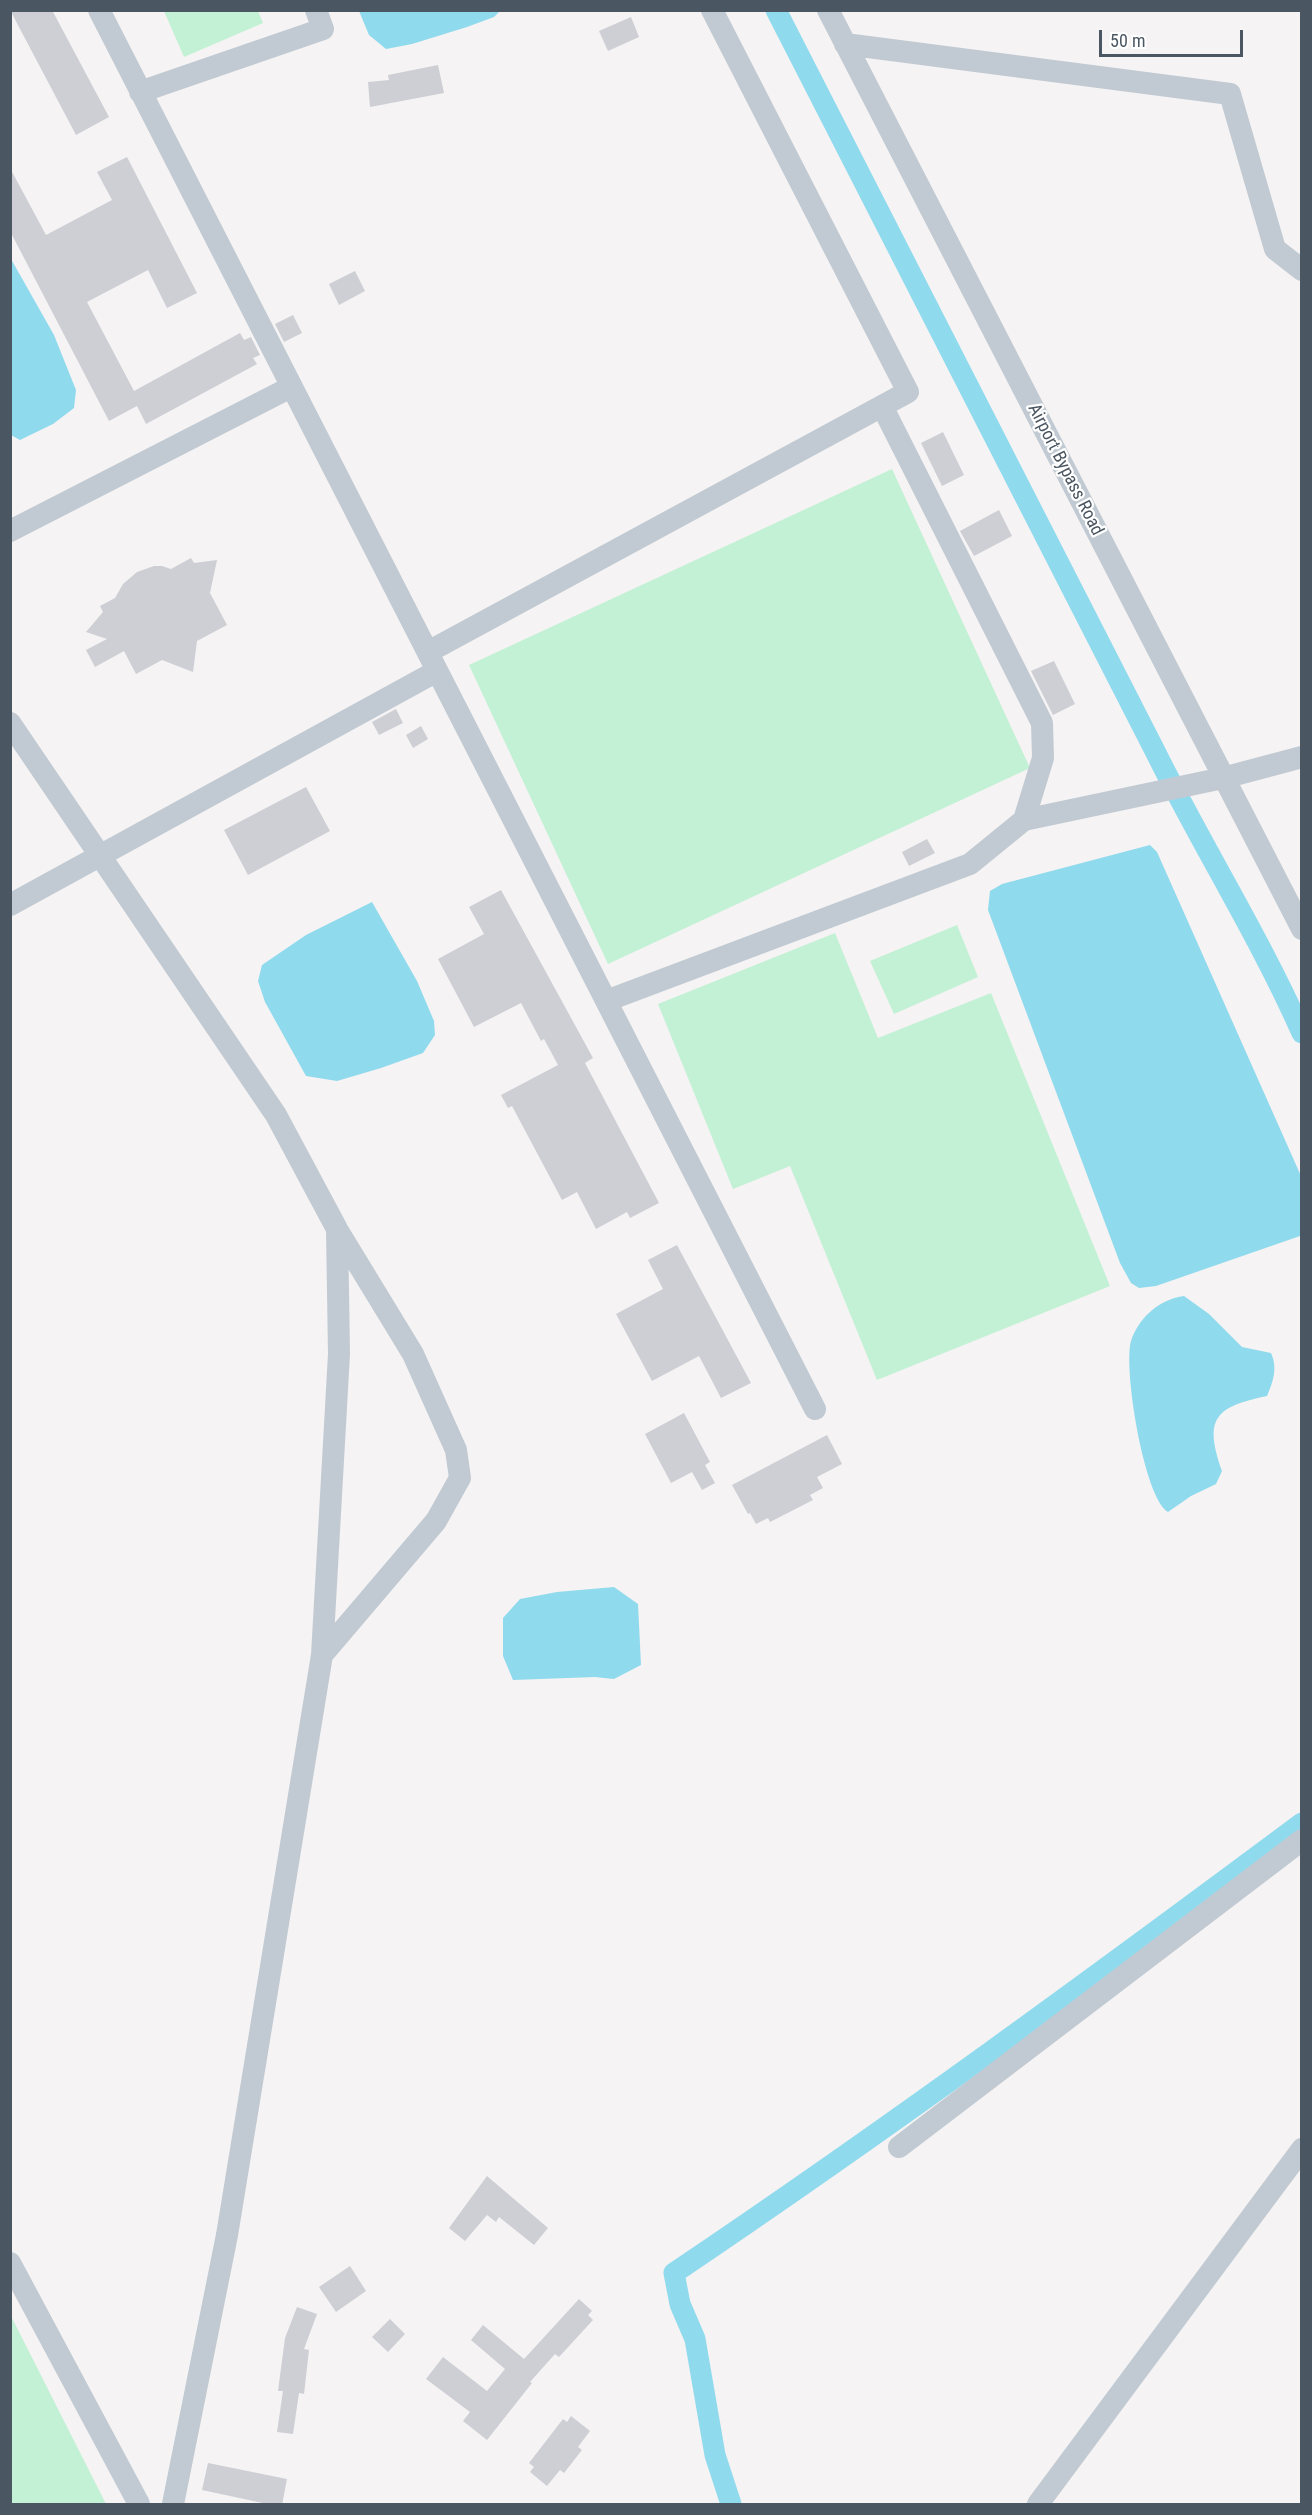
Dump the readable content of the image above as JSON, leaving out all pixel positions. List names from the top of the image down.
{
  "streets": {
    "street": ["Airport Bypass Road"]
  },
  "scale_bar": "50 m"
}
